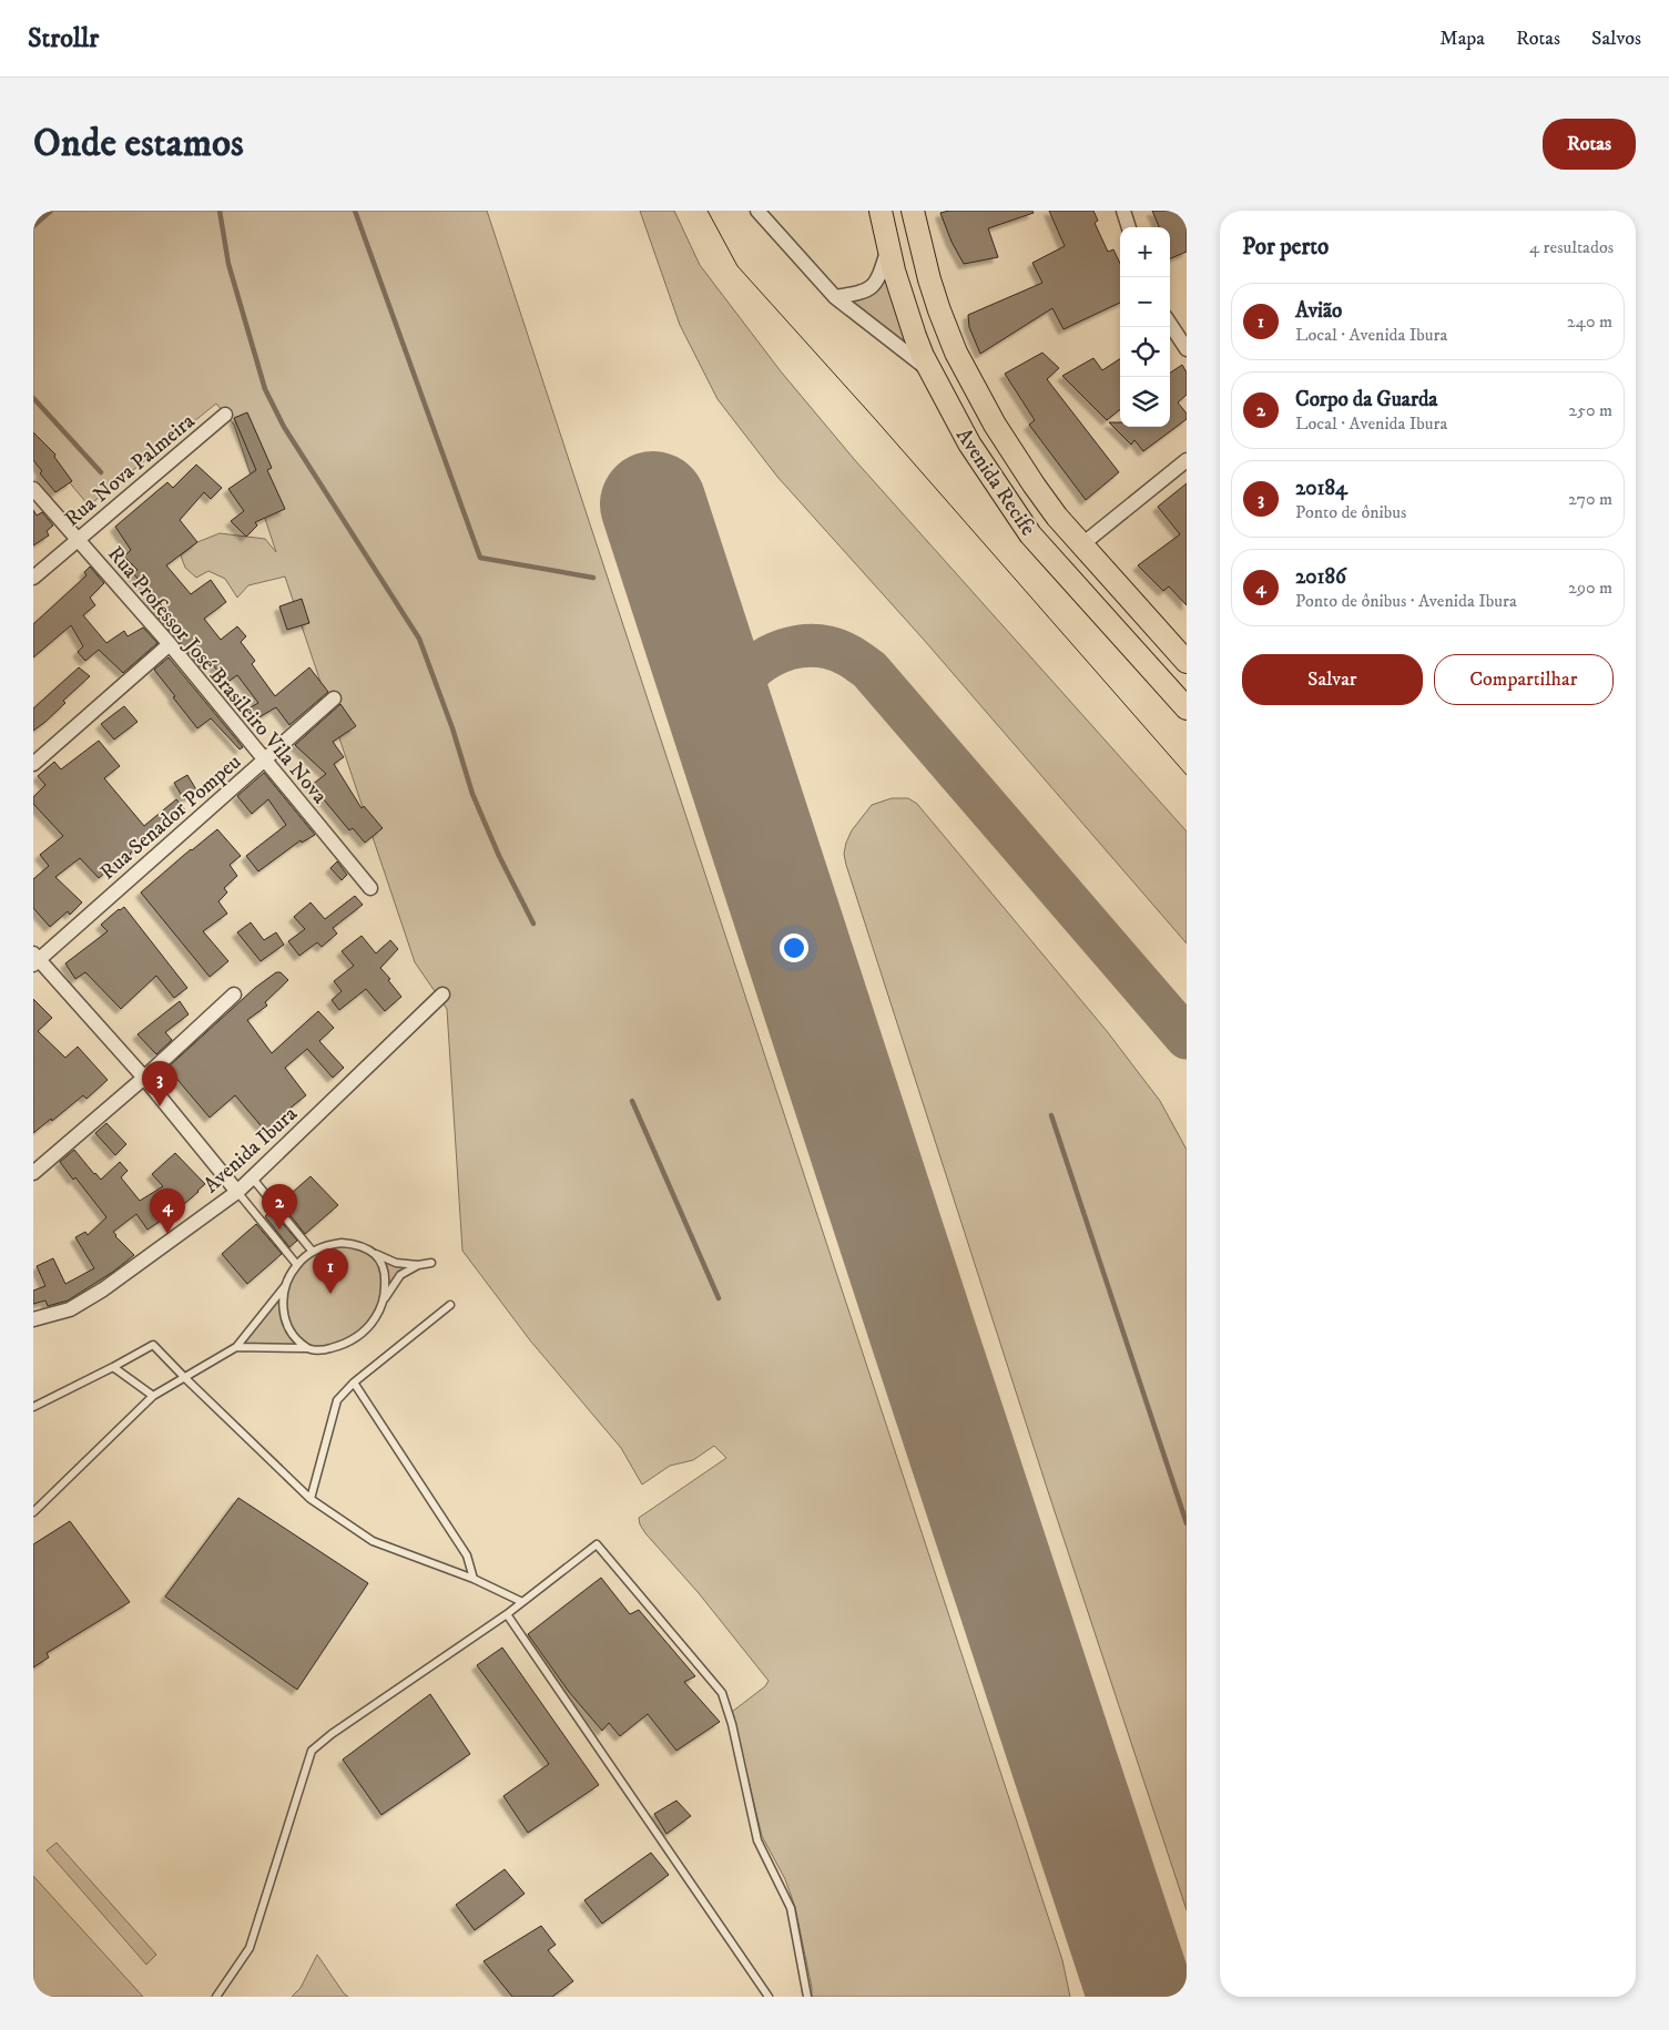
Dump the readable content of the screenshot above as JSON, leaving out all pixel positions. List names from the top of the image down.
{
  "streets": {
    "main road": ["Avenida Recife"],
    "street": [
      "Rua Nova Palmeira",
      "Rua Professor José Brasileiro Vila Nova",
      "Rua Senador Pompeu",
      "Avenida Ibura"
    ]
  },
  "crossings": [
    ["Rua Nova Palmeira", "Rua Professor José Brasileiro Vila Nova"],
    ["Rua Professor José Brasileiro Vila Nova", "Rua Senador Pompeu"]
  ],
  "page": {
    "header": "Strollr",
    "nav": ["Mapa", "Rotas", "Salvos"],
    "buttons": [
      "Rotas",
      ["Salvar", "Compartilhar"]
    ],
    "title": "Onde estamos",
    "heading": ["Por perto", "4 resultados"],
    "map_buttons": ["+", "−"],
    "list": [
      {
        "mark": "1",
        "name": "Avião",
        "note": "Local · Avenida Ibura",
        "value": "240 m"
      },
      {
        "mark": "2",
        "name": "Corpo da Guarda",
        "note": "Local · Avenida Ibura",
        "value": "250 m"
      },
      {
        "mark": "3",
        "name": "20184",
        "note": "Ponto de ônibus",
        "value": "270 m"
      },
      {
        "mark": "4",
        "name": "20186",
        "note": "Ponto de ônibus · Avenida Ibura",
        "value": "290 m"
      }
    ],
    "pins": [
      "3",
      "2",
      "4",
      "1"
    ]
  }
}
